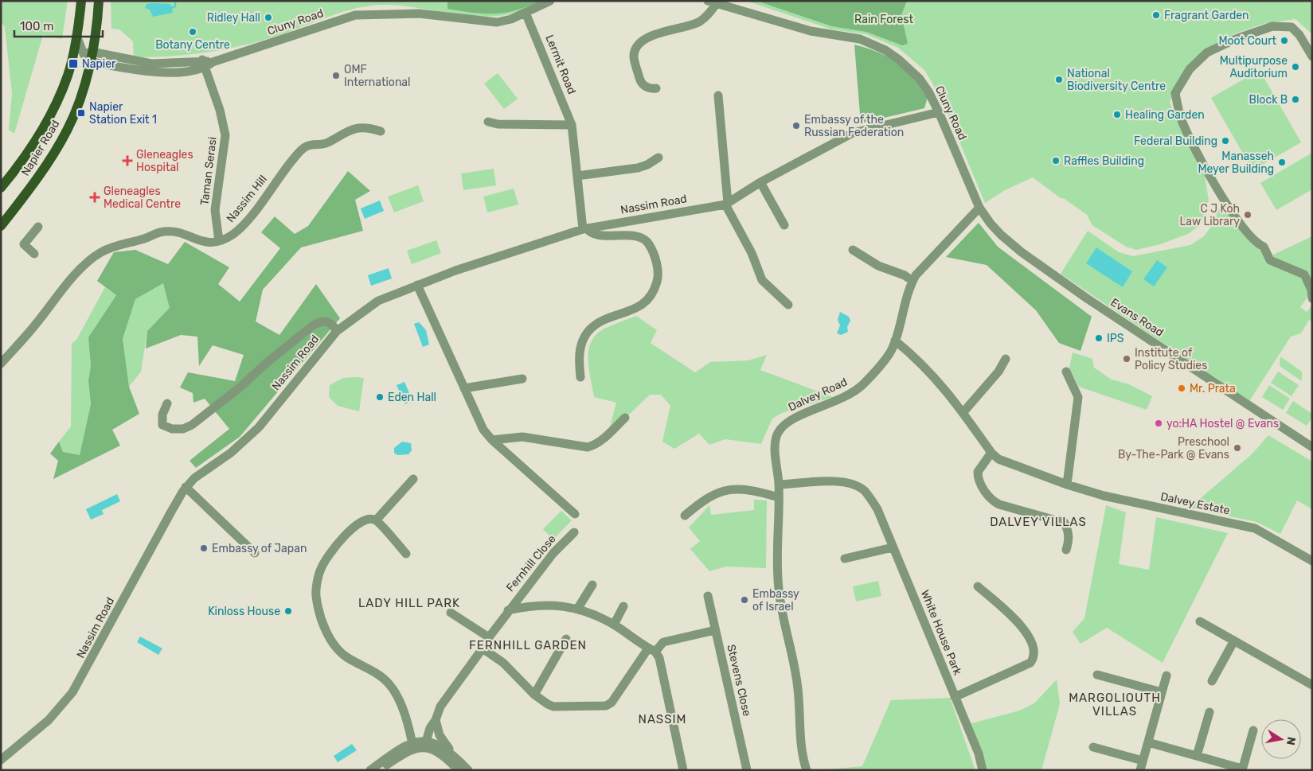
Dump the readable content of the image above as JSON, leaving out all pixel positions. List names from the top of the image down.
{
  "streets": {
    "main road": ["Napier Road"],
    "street": [
      "Cluny Road",
      "Lermit Road",
      "Taman Serasi",
      "Nassim Hill",
      "Nassim Road",
      "Evans Road",
      "Dalvey Road",
      "Dalvey Estate",
      "Fernhill Close",
      "White House Park",
      "Stevens Close"
    ]
  },
  "crossings": [
    ["Cluny Road", "Lermit Road"],
    ["Cluny Road", "Napier Road"],
    ["Cluny Road", "Taman Serasi"],
    ["Cluny Road", "Nassim Road"],
    ["Cluny Road", "Evans Road"],
    ["Cluny Road", "Dalvey Road"],
    ["Lermit Road", "Nassim Road"],
    ["Taman Serasi", "Nassim Hill"],
    ["Evans Road", "Dalvey Road"],
    ["Dalvey Road", "Dalvey Estate"],
    ["Dalvey Road", "White House Park"]
  ],
  "districts": [
    "DALVEY VILLAS",
    "LADY HILL PARK",
    "FERNHILL GARDEN",
    "MARGOLIOUTH VILLAS",
    "NASSIM"
  ],
  "parks": ["Rain Forest"],
  "places": {
    "other": [
      "Fragrant Garden",
      "Ridley Hall",
      "Botany Centre",
      "Moot Court",
      "Multipurpose Auditorium",
      "OMF International",
      "National Biodiversity Centre",
      "Block B",
      "Healing Garden",
      "Embassy of the Russian Federation",
      "Federal Building",
      "Raffles Building",
      "Manasseh Meyer Building",
      "C J Koh Law Library",
      "IPS",
      "Institute of Policy Studies",
      "Mr. Prata",
      "Eden Hall",
      "yo:HA Hostel @ Evans",
      "Preschool By-The-Park @ Evans",
      "Embassy of Japan",
      "Embassy of Israel",
      "Kinloss House"
    ],
    "transit": ["Napier", "Napier Station Exit 1"],
    "health": ["Gleneagles Hospital", "Gleneagles Medical Centre"]
  },
  "scale_bar": "100 m",
  "north": "right"
}
